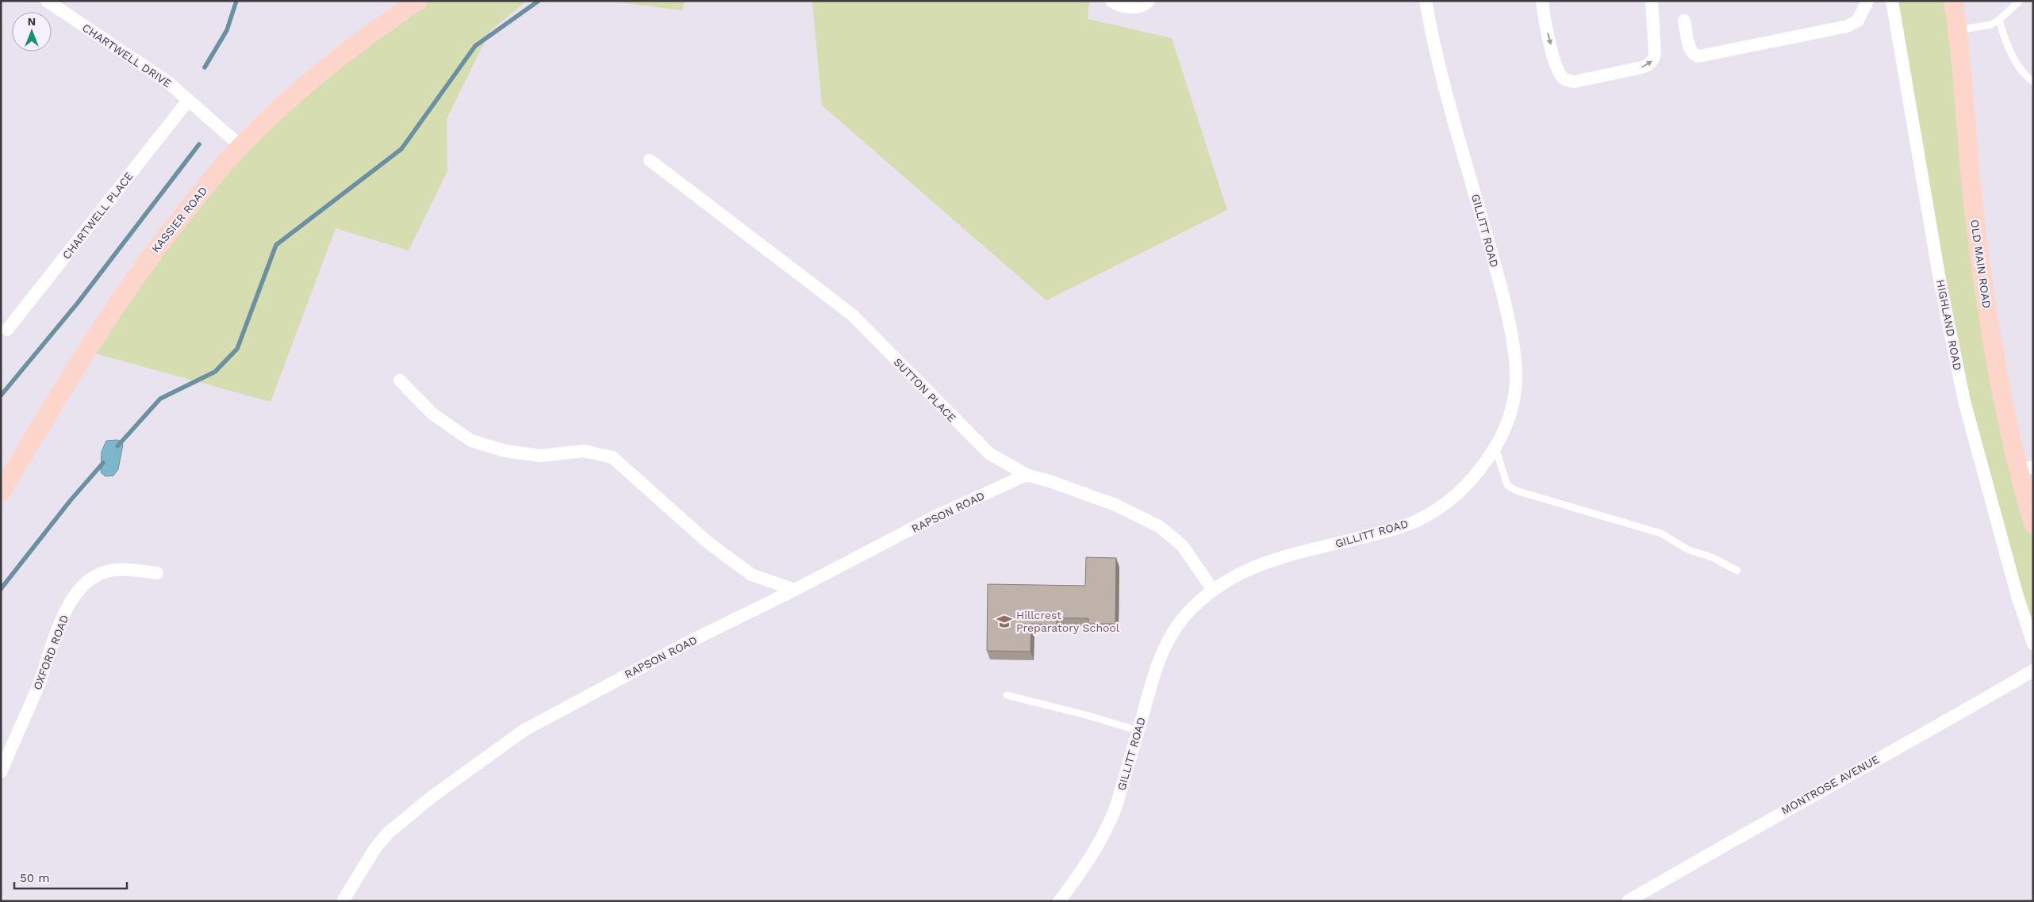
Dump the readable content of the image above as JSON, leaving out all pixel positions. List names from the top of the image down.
{
  "streets": {
    "main road": ["KASSIER ROAD", "OLD MAIN ROAD"],
    "street": [
      "CHARTWELL DRIVE",
      "CHARTWELL PLACE",
      "GILLITT ROAD",
      "HIGHLAND ROAD",
      "SUTTON PLACE",
      "RAPSON ROAD",
      "OXFORD ROAD",
      "MONTROSE AVENUE"
    ]
  },
  "crossings": [
    ["CHARTWELL DRIVE", "CHARTWELL PLACE"],
    ["CHARTWELL DRIVE", "KASSIER ROAD"],
    ["GILLITT ROAD", "SUTTON PLACE"],
    ["SUTTON PLACE", "RAPSON ROAD"]
  ],
  "places": {
    "school or university": ["Hillcrest Preparatory School"]
  },
  "scale_bar": "50 m",
  "north": "top"
}
